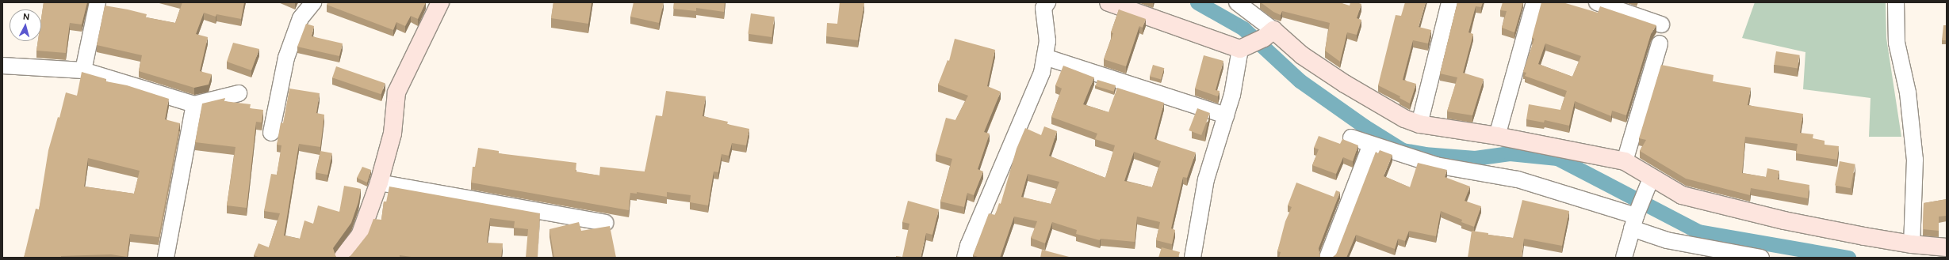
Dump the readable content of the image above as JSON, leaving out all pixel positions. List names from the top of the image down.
{
  "north": "top"
}
